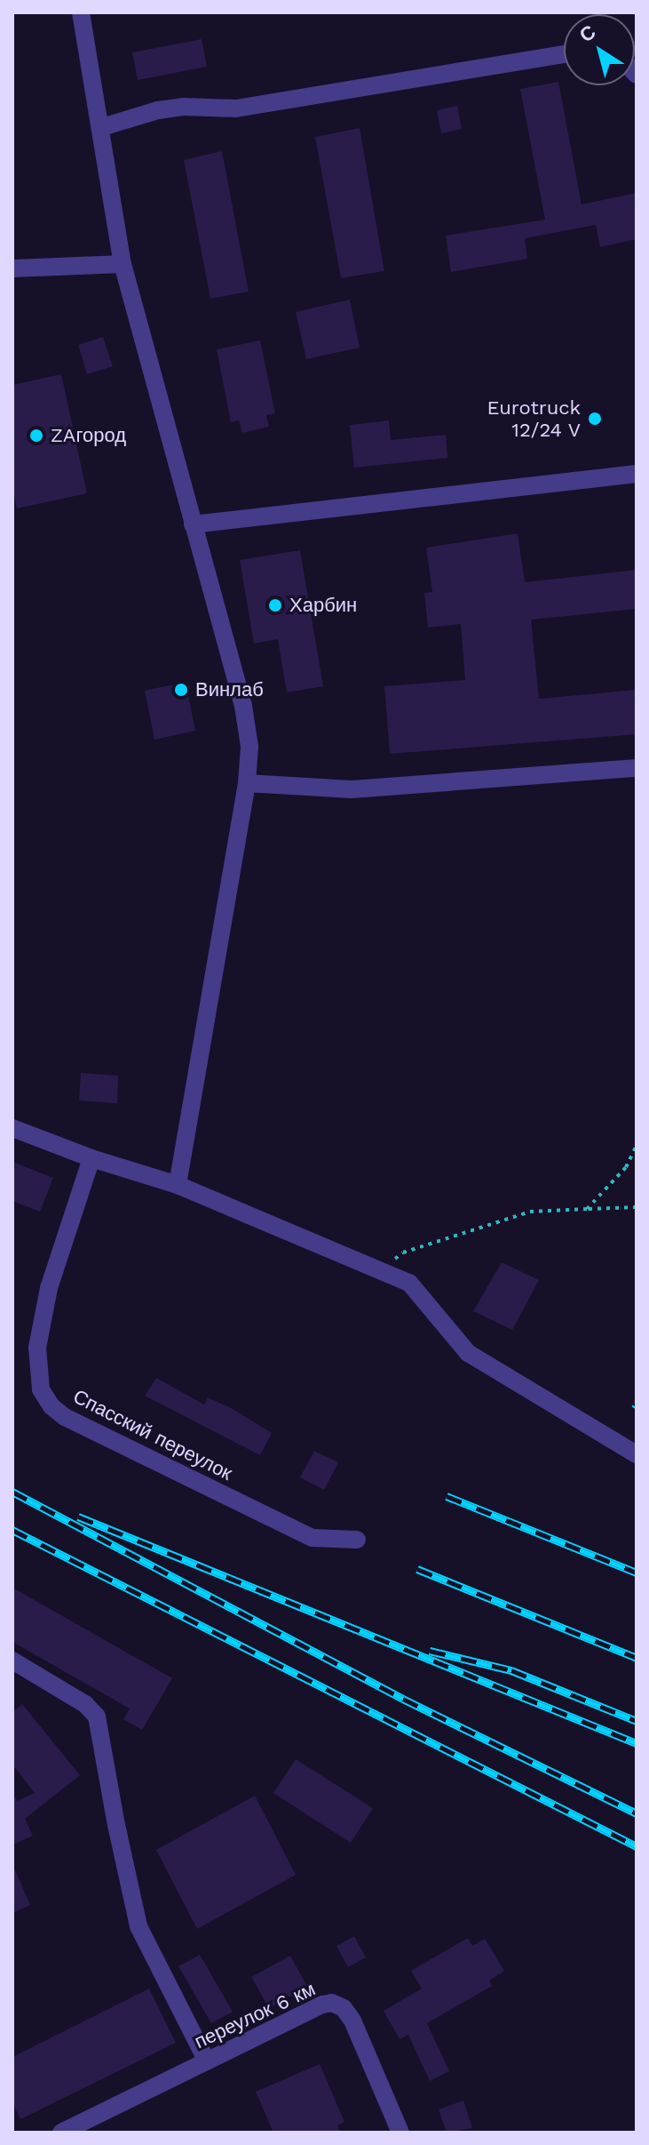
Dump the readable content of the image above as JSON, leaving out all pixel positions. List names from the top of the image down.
{
  "streets": {
    "street": ["Спасский переулок", "переулок 6 км"]
  },
  "places": [
    "Eurotruck 12/24 V",
    "ZAгород",
    "Харбин",
    "Винлаб"
  ],
  "north": "top left"
}
